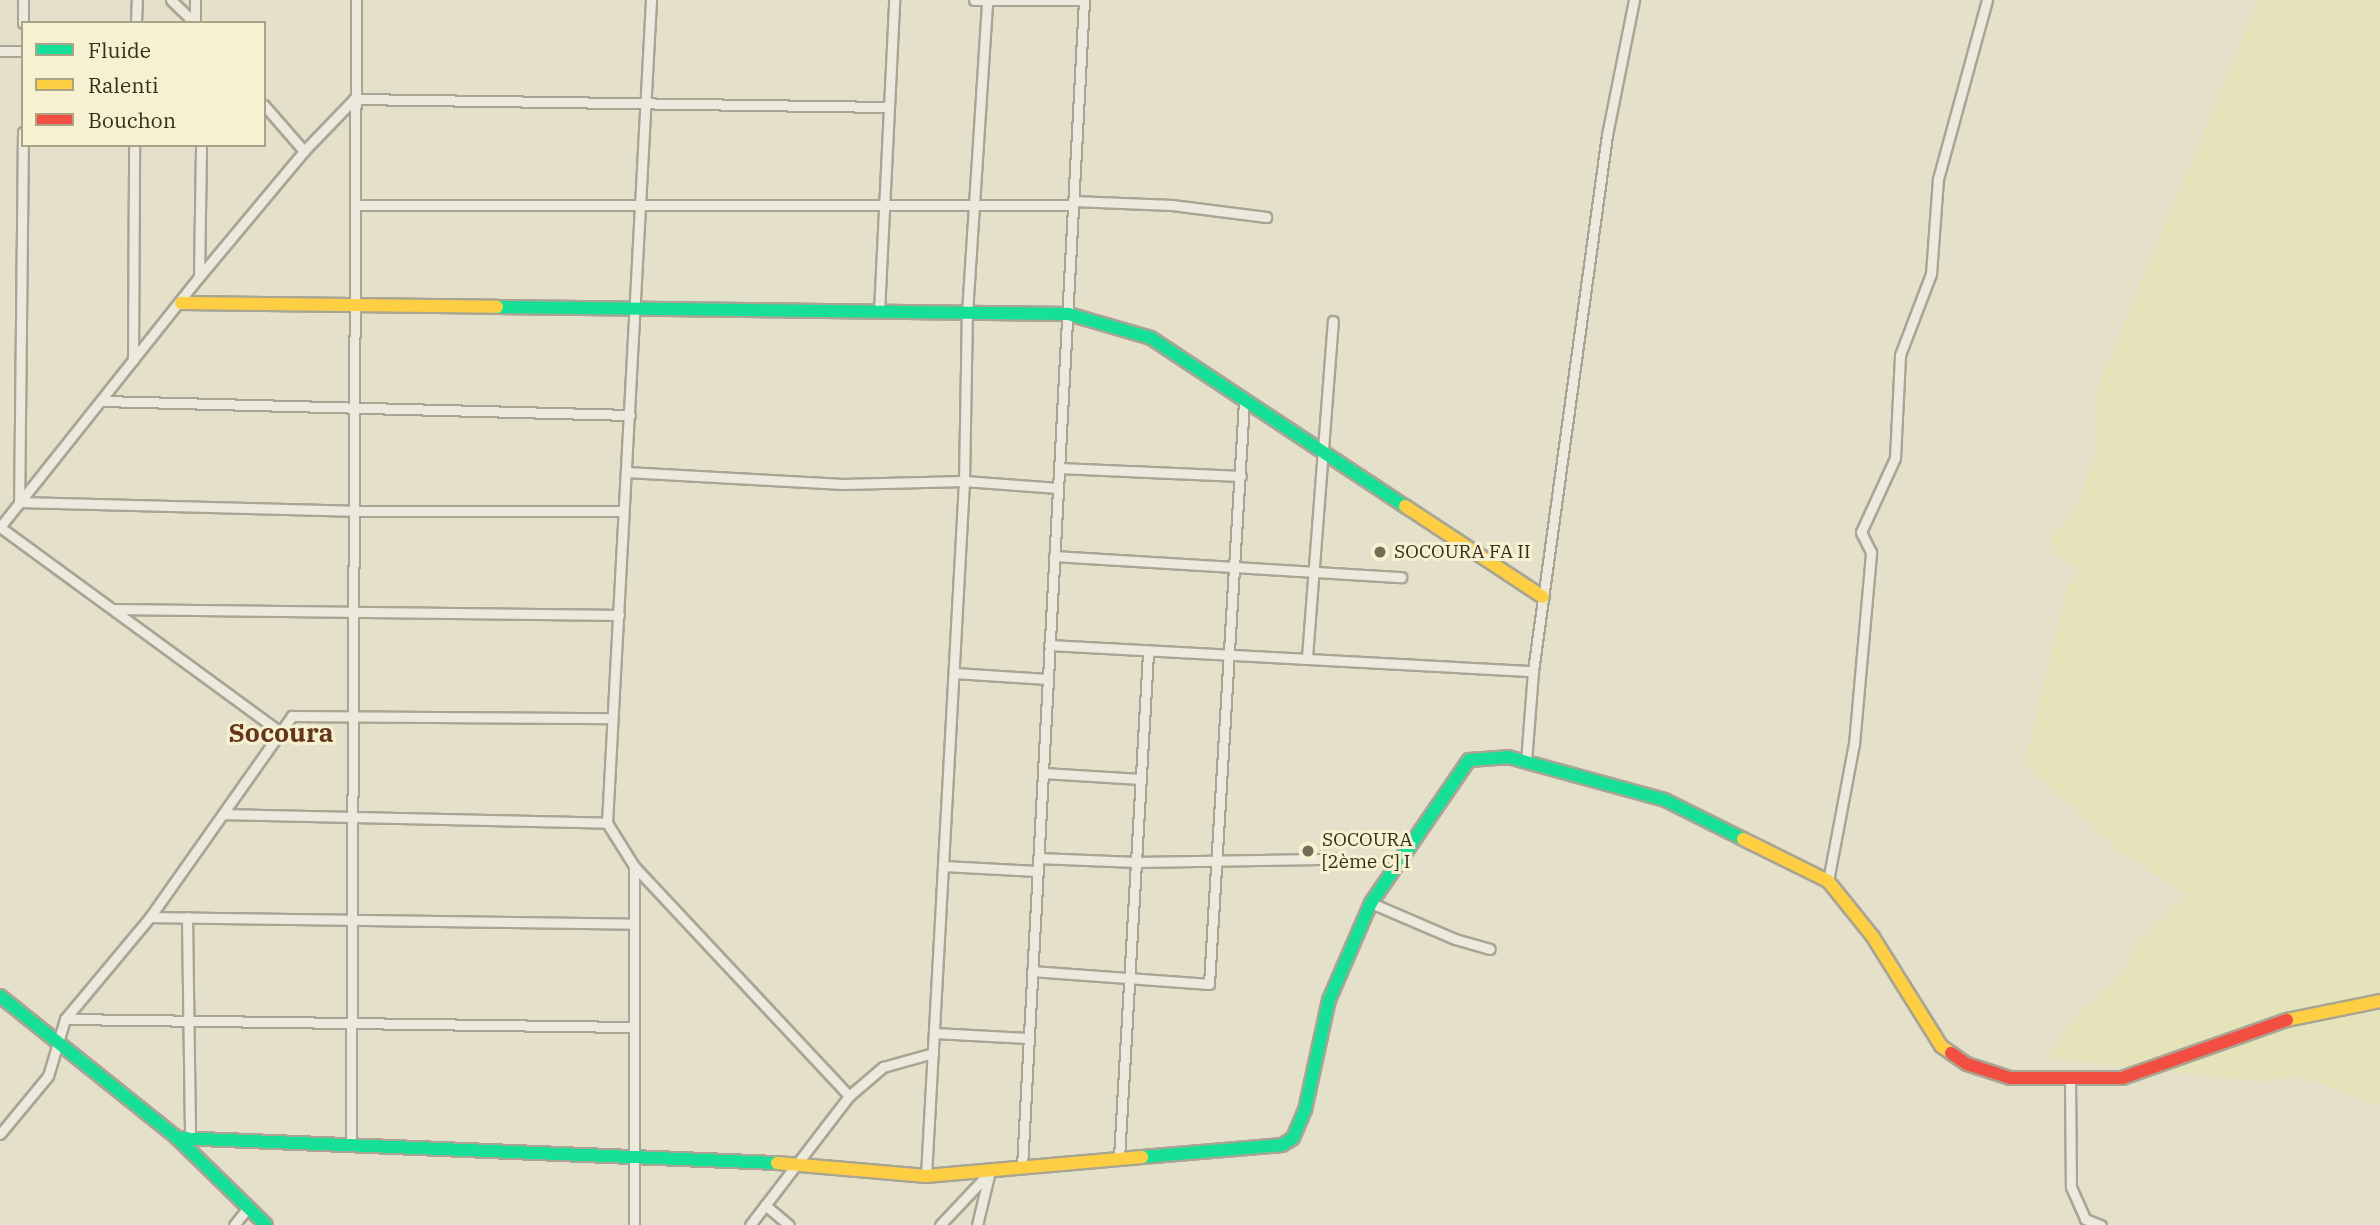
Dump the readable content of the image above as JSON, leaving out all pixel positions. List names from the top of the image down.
{
  "districts": ["Socoura"],
  "places": ["SOCOURA FA II", "SOCOURA [2ème C] I"],
  "legend": ["Fluide", "Ralenti", "Bouchon"]
}
